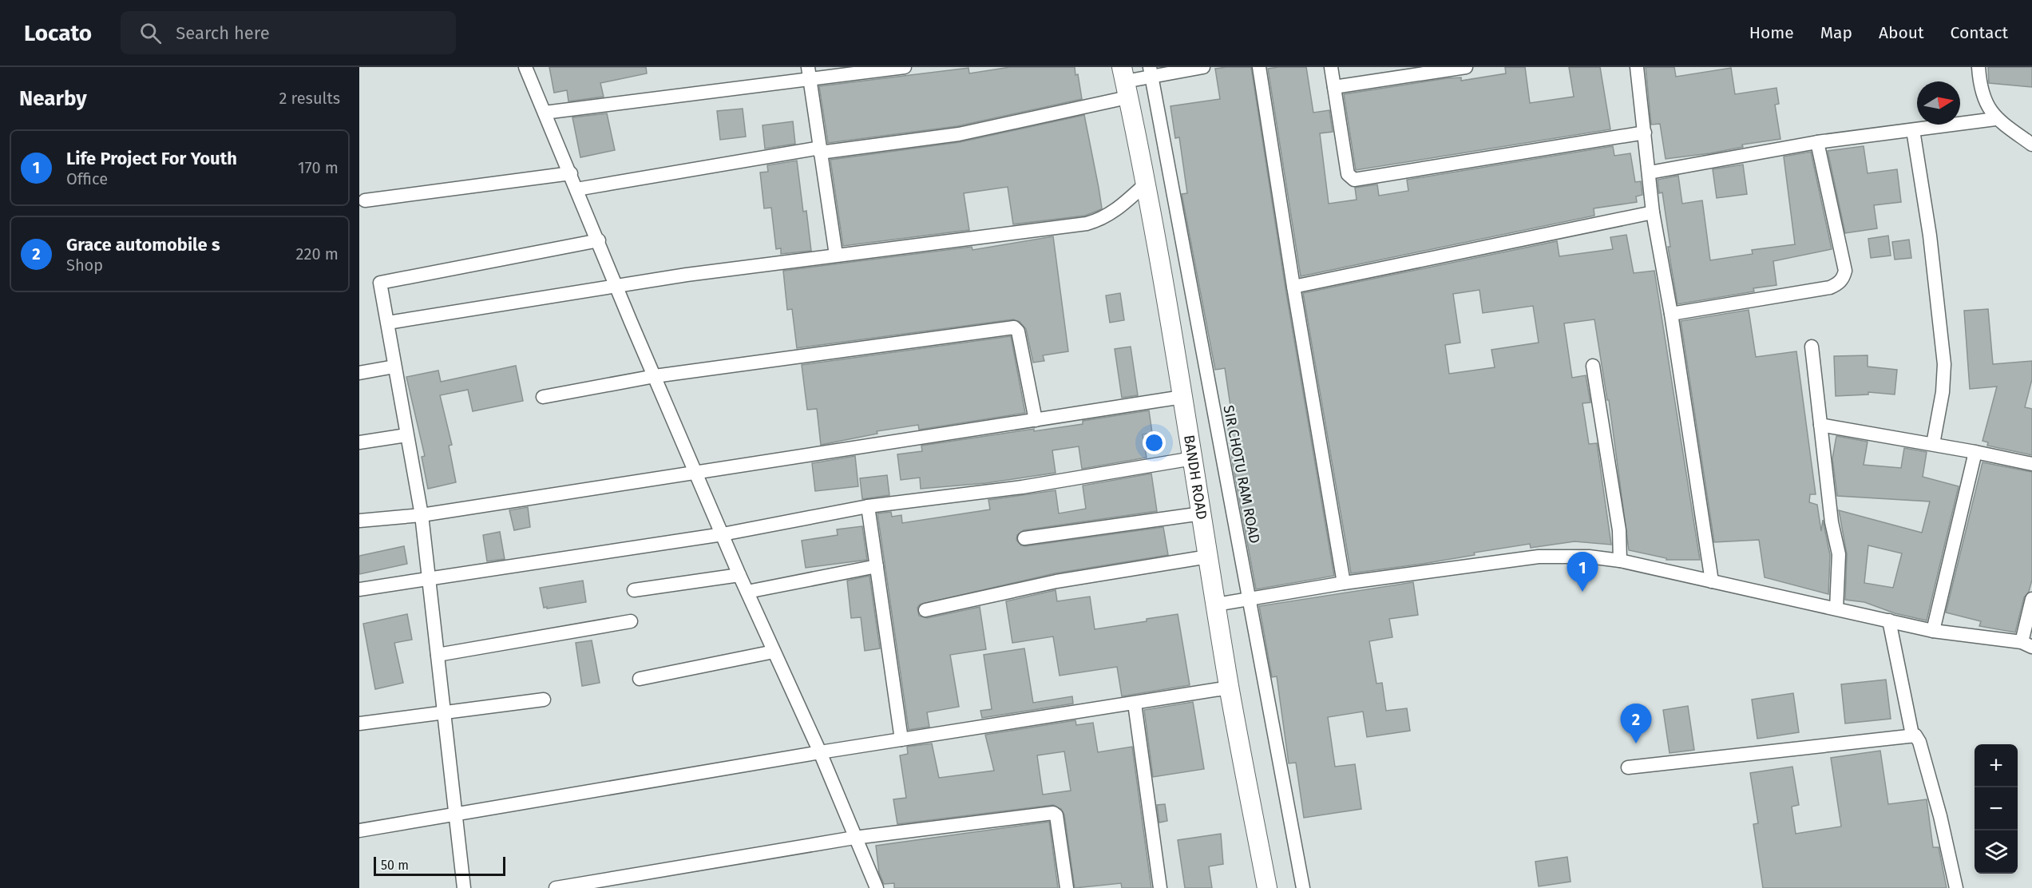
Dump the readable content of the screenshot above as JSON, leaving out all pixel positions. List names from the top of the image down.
{
  "streets": {
    "street": ["SIR CHOTU RAM ROAD", "BANDH ROAD"]
  },
  "scale_bar": "50 m",
  "north": "right",
  "page": {
    "header": "Locato",
    "search": "Search here",
    "nav": [
      "Home",
      "Map",
      "About",
      "Contact"
    ],
    "heading": ["Nearby", "2 results"],
    "list": [
      {
        "mark": "1",
        "name": "Life Project For Youth",
        "note": "Office",
        "value": "170 m"
      },
      {
        "mark": "2",
        "name": "Grace automobile s",
        "note": "Shop",
        "value": "220 m"
      }
    ],
    "pins": ["1", "2"],
    "map_buttons": ["+", "−"],
    "scale": "50 m"
  }
}
